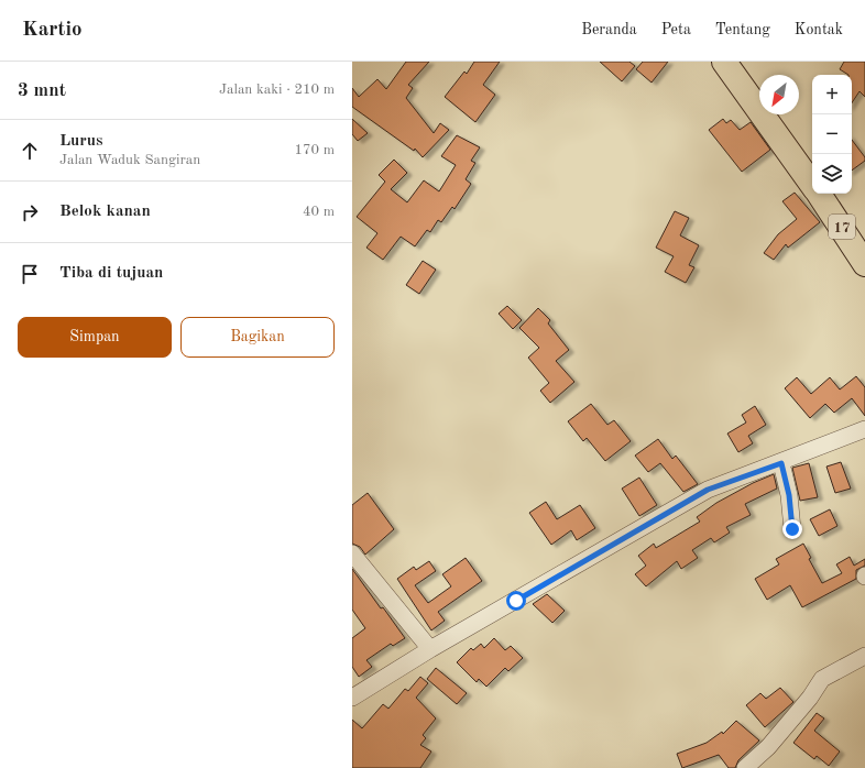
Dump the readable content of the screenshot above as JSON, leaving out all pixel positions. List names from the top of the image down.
{
  "streets": {
    "highway": ["17"]
  },
  "north": "bottom left",
  "page": {
    "header": "Kartio",
    "nav": [
      "Beranda",
      "Peta",
      "Tentang",
      "Kontak"
    ],
    "heading": ["3 mnt", "Jalan kaki · 210 m"],
    "map_buttons": ["+", "−"],
    "list": [
      ["Lurus", "Jalan Waduk Sangiran", "170 m"],
      ["Belok kanan", "40 m"],
      "Tiba di tujuan"
    ],
    "buttons": ["Simpan", "Bagikan"]
  }
}
